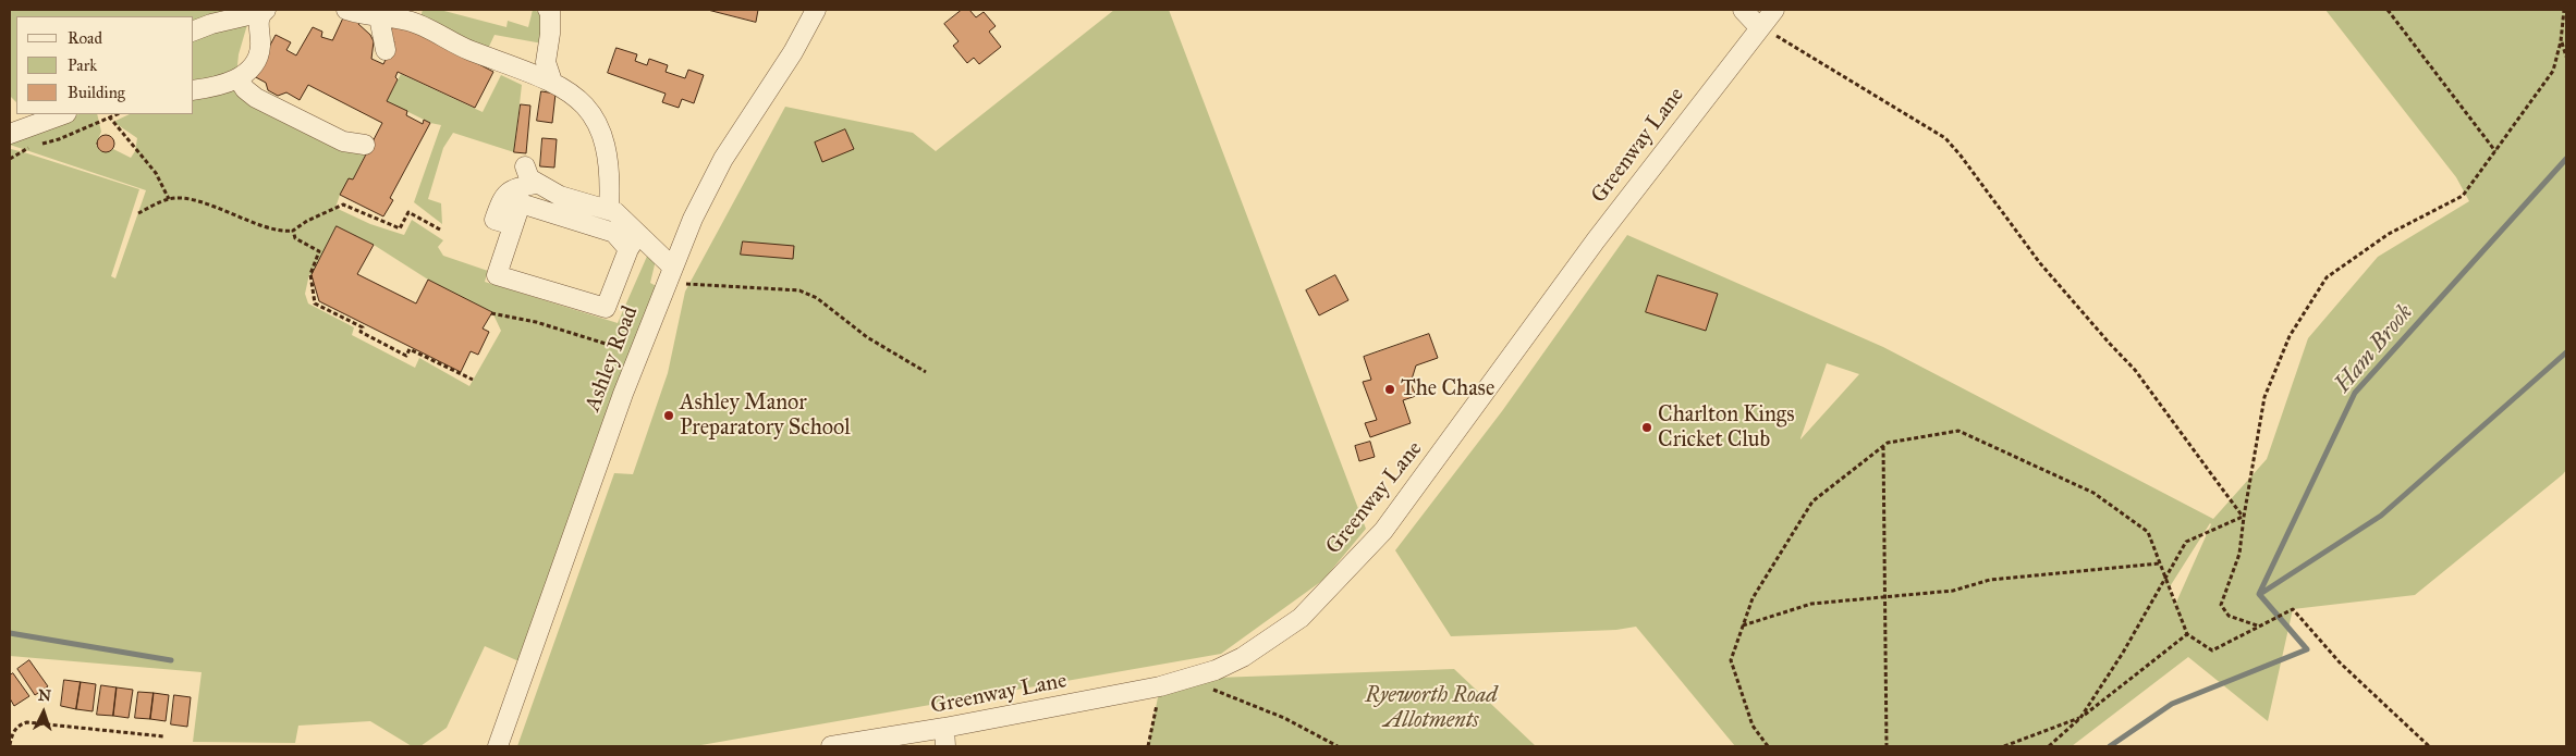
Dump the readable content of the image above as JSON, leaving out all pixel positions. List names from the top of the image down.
{
  "streets": {
    "street": ["Greenway Lane", "Ashley Road"]
  },
  "water": ["Ham Brook"],
  "parks": ["Ryeworth Road Allotments"],
  "places": ["The Chase", "Ashley Manor Preparatory School", "Charlton Kings Cricket Club"],
  "legend": ["Road", "Park", "Building"],
  "north": "top"
}
